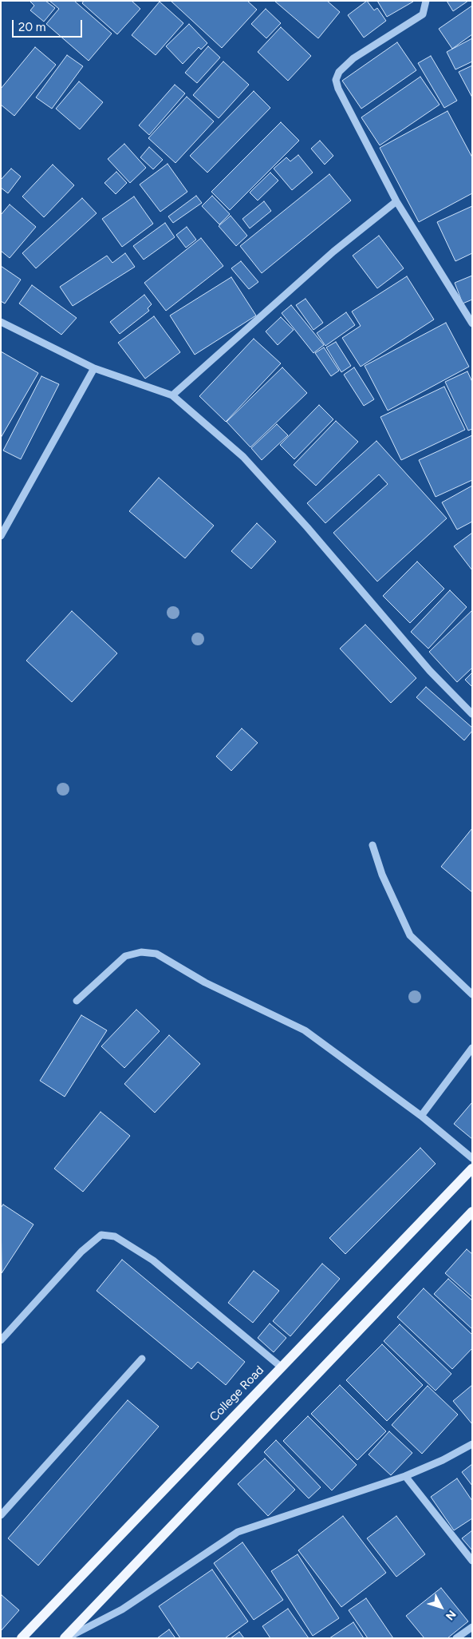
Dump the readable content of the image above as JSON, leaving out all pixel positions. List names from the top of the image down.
{
  "streets": {
    "main road": ["College Road"]
  },
  "scale_bar": "20 m",
  "north": "bottom right"
}
